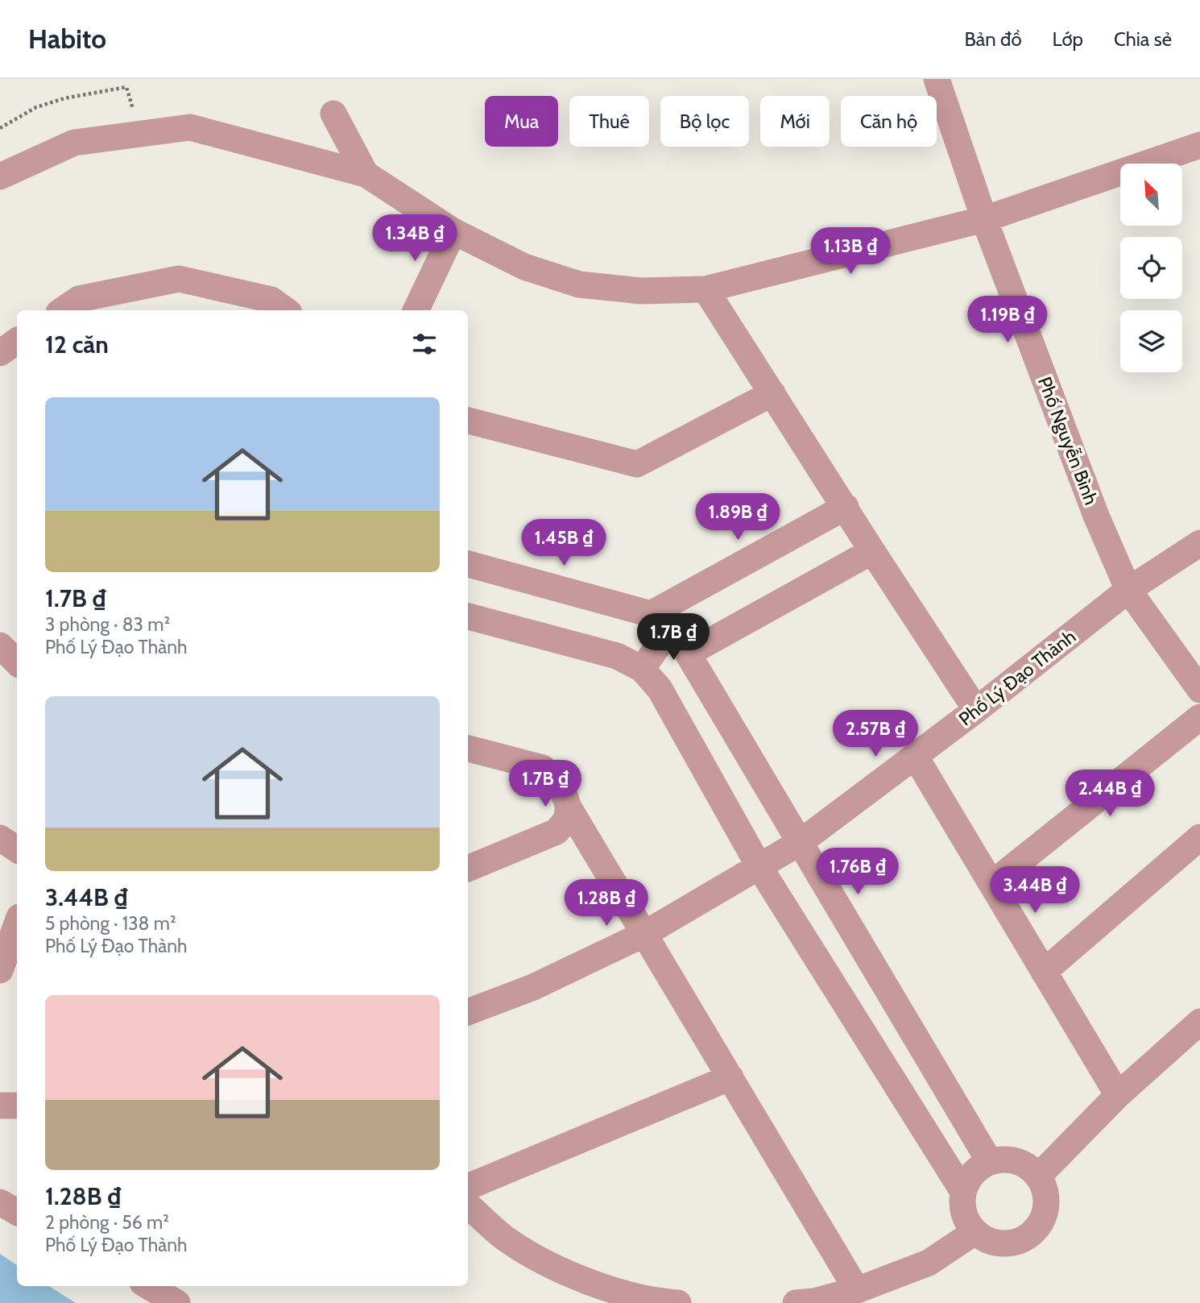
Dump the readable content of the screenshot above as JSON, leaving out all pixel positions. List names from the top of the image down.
{
  "streets": {
    "street": ["Phố Nguyễn Bình", "Phố Lý Đạo Thành"]
  },
  "crossings": [
    ["Phố Nguyễn Bình", "Phố Lý Đạo Thành"]
  ],
  "north": "top left",
  "page": {
    "header": "Habito",
    "nav": ["Bản đồ", "Lớp", "Chia sẻ"],
    "chip": [
      "Mua",
      "Thuê",
      "Bộ lọc",
      "Mới",
      "Căn hộ"
    ],
    "price": [
      "1.34B ₫",
      "1.13B ₫",
      "1.19B ₫",
      "1.89B ₫",
      "1.45B ₫",
      "1.7B ₫",
      "2.57B ₫",
      "1.7B ₫",
      "2.44B ₫",
      "1.76B ₫",
      "3.44B ₫",
      "1.28B ₫"
    ],
    "heading": "12 căn",
    "list": [
      {
        "name": "1.7B ₫",
        "note": "3 phòng · 83 m² · Phố Lý Đạo Thành"
      },
      {
        "name": "3.44B ₫",
        "note": "5 phòng · 138 m² · Phố Lý Đạo Thành"
      },
      {
        "name": "1.28B ₫",
        "note": "2 phòng · 56 m² · Phố Lý Đạo Thành"
      }
    ]
  }
}
